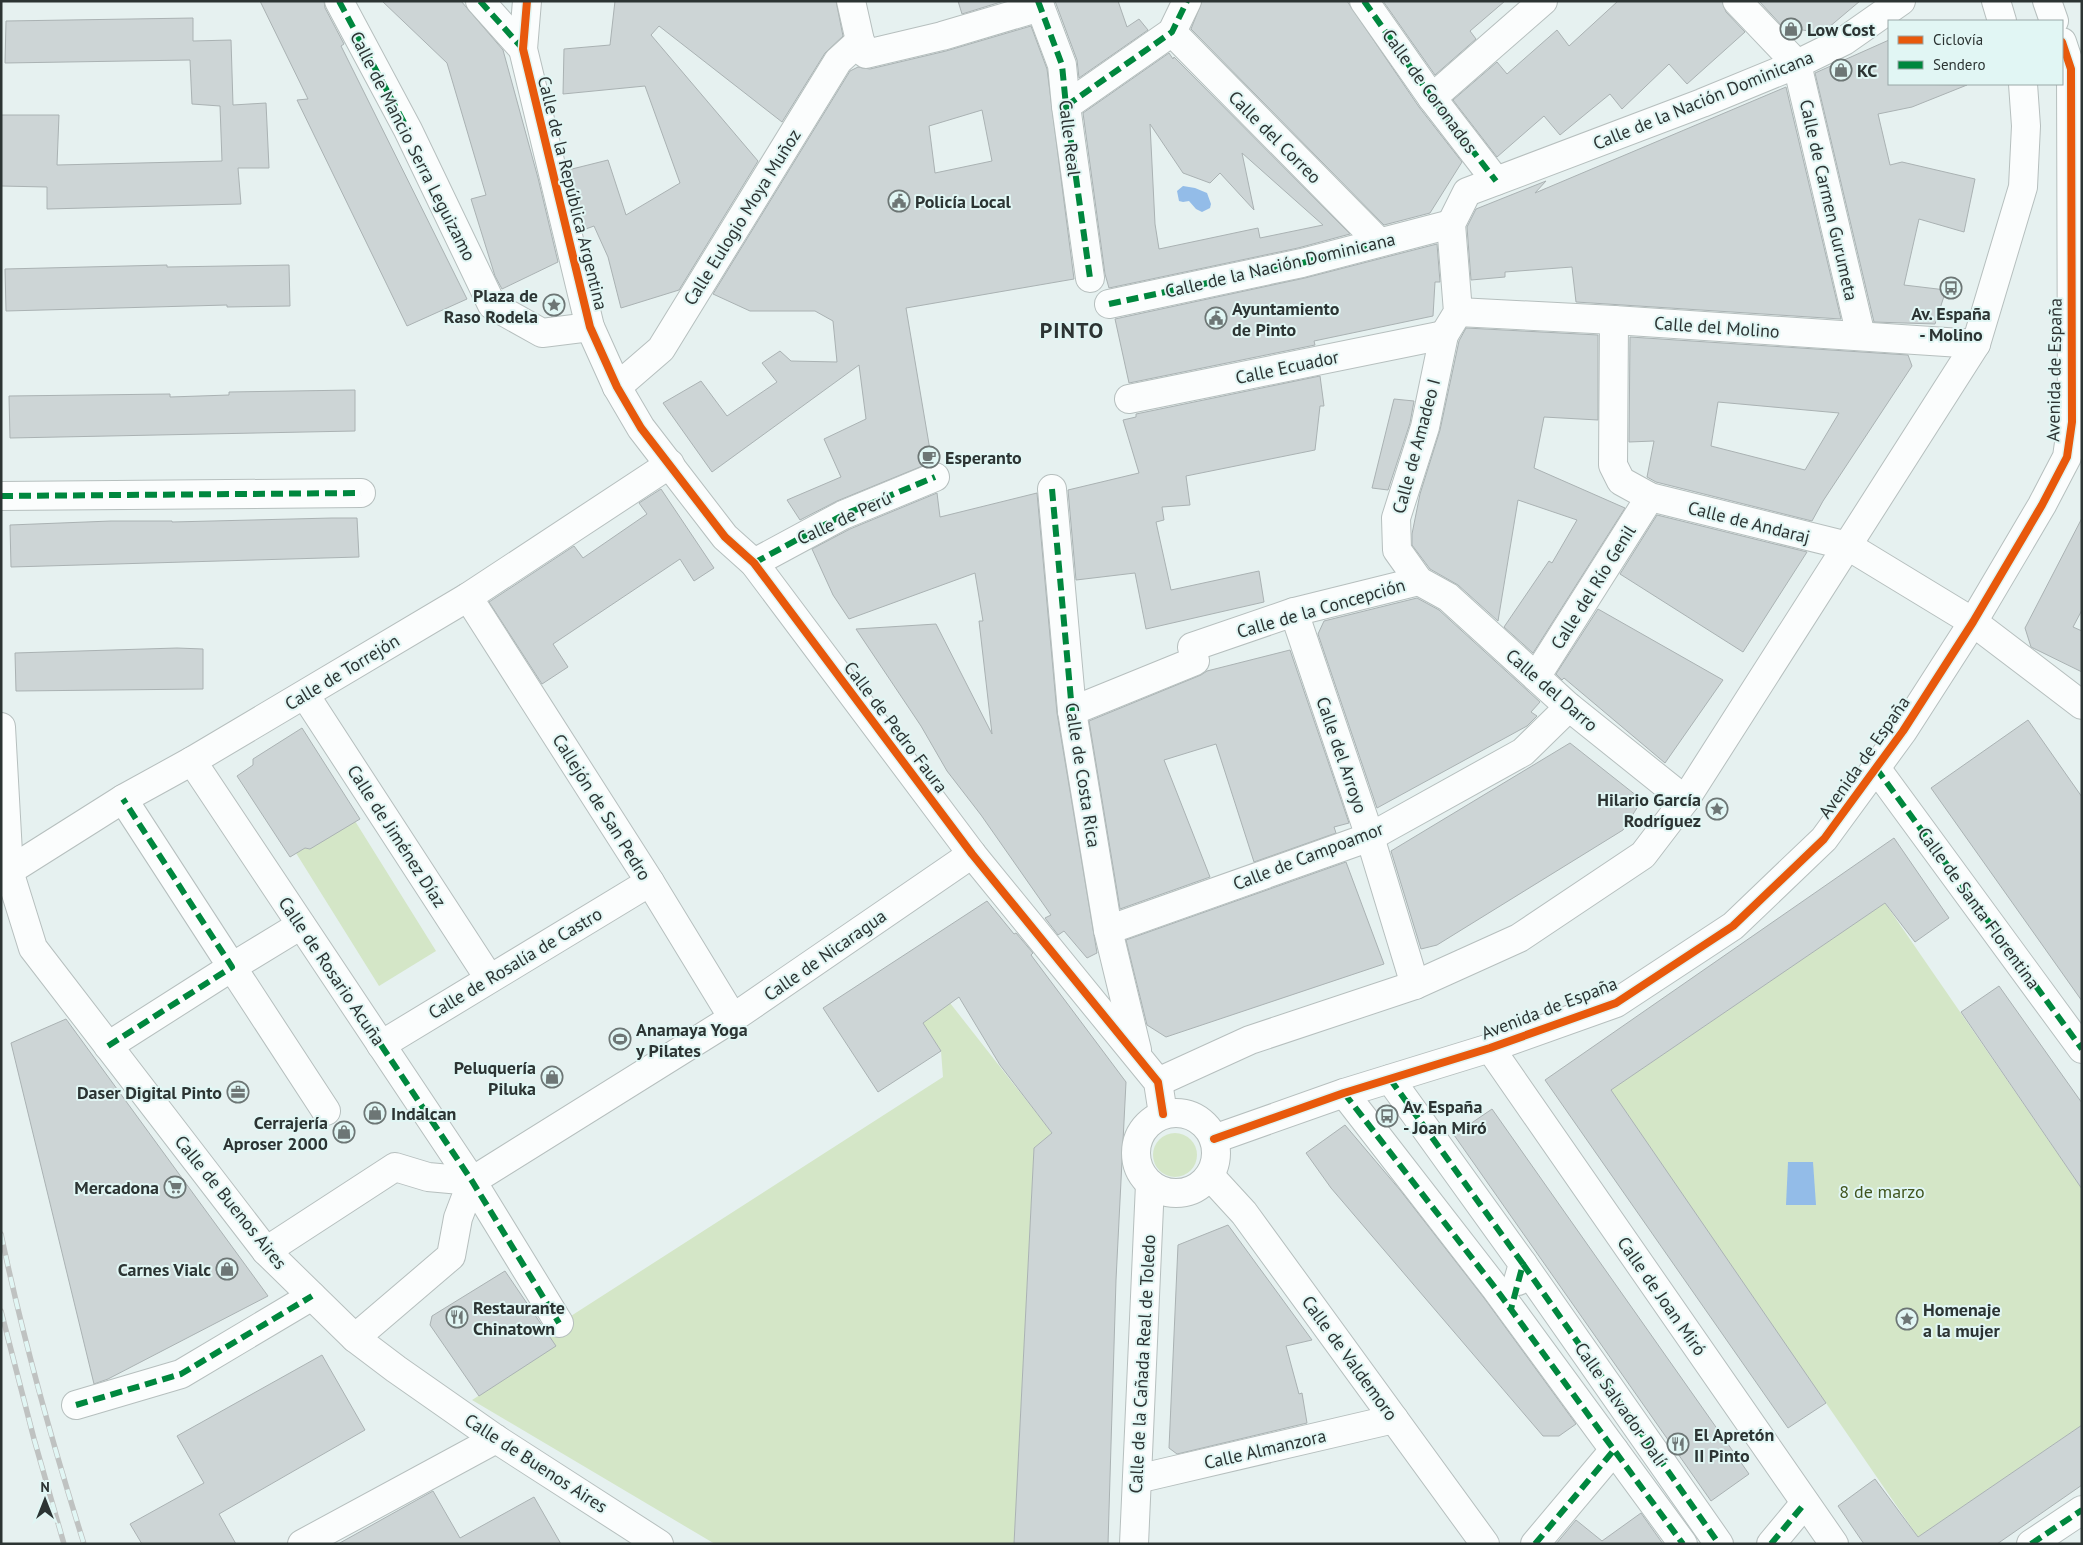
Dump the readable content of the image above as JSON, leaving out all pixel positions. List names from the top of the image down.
{
  "streets": {
    "street": [
      "Calle de Coronados",
      "Calle de la Nación Dominicana",
      "Calle del Correo",
      "Calle Real",
      "Calle de Mancio Serra Leguizamo",
      "Calle de la República Argentina",
      "Calle de Carmen Gurumeta",
      "Calle Eulogio Moya Muñoz",
      "Calle del Molino",
      "Calle Ecuador",
      "Avenida de España",
      "Calle de Amadeo I",
      "Calle de Perú",
      "Calle de Andaraj",
      "Calle del Río Genil",
      "Calle de la Concepción",
      "Calle de Torrejón",
      "Calle del Darro",
      "Calle de Pedro Faura",
      "Calle del Arroyo",
      "Calle de Costa Rica",
      "Callejón de San Pedro",
      "Calle de Jiménez Díaz",
      "Calle de Campoamor",
      "Calle de Santa Florentina",
      "Calle de Nicaragua",
      "Calle de Rosalía de Castro",
      "Calle de Rosario Acuña",
      "Calle de Buenos Aires",
      "Calle de Joan Miró",
      "Calle de Valdemoro",
      "Calle de la Cañada Real de Toledo",
      "Calle Salvador Dalí",
      "Calle Almanzora"
    ]
  },
  "crossings": [
    ["Calle de Coronados", "Calle de la Nación Dominicana"],
    ["Calle de la Nación Dominicana", "Calle del Correo"],
    ["Calle de la Nación Dominicana", "Calle de Carmen Gurumeta"],
    ["Calle de la Nación Dominicana", "Calle de Amadeo I"],
    ["Calle de Mancio Serra Leguizamo", "Calle de la República Argentina"],
    ["Calle de la República Argentina", "Calle Eulogio Moya Muñoz"],
    ["Calle de la República Argentina", "Calle de Pedro Faura"],
    ["Calle de Carmen Gurumeta", "Calle del Molino"],
    ["Calle Eulogio Moya Muñoz", "Calle de Pedro Faura"],
    ["Calle del Molino", "Calle Ecuador"],
    ["Calle del Molino", "Calle de Amadeo I"],
    ["Calle del Molino", "Calle de Andaraj"],
    ["Calle Ecuador", "Calle de Amadeo I"],
    ["Avenida de España", "Calle de Andaraj"],
    ["Avenida de España", "Calle de Santa Florentina"],
    ["Avenida de España", "Calle de Joan Miró"],
    ["Avenida de España", "Calle de Valdemoro"],
    ["Avenida de España", "Calle de la Cañada Real de Toledo"],
    ["Avenida de España", "Calle Salvador Dalí"],
    ["Calle de Amadeo I", "Calle de la Concepción"],
    ["Calle de Amadeo I", "Calle del Darro"],
    ["Calle de Perú", "Calle de Pedro Faura"],
    ["Calle de Andaraj", "Calle del Río Genil"],
    ["Calle del Río Genil", "Calle del Darro"],
    ["Calle de la Concepción", "Calle del Darro"],
    ["Calle de la Concepción", "Calle del Arroyo"],
    ["Calle de la Concepción", "Calle de Costa Rica"],
    ["Calle de Torrejón", "Calle de Pedro Faura"],
    ["Calle de Torrejón", "Callejón de San Pedro"],
    ["Calle de Torrejón", "Calle de Jiménez Díaz"],
    ["Calle de Torrejón", "Calle de Rosario Acuña"],
    ["Calle de Torrejón", "Calle de Buenos Aires"],
    ["Calle del Darro", "Calle de Campoamor"],
    ["Calle de Pedro Faura", "Calle de Costa Rica"],
    ["Calle de Pedro Faura", "Calle de Nicaragua"],
    ["Calle del Arroyo", "Calle de Campoamor"],
    ["Calle de Costa Rica", "Calle de Campoamor"],
    ["Callejón de San Pedro", "Calle de Nicaragua"],
    ["Callejón de San Pedro", "Calle de Rosalía de Castro"],
    ["Calle de Jiménez Díaz", "Calle de Rosalía de Castro"],
    ["Calle de Nicaragua", "Calle de Rosario Acuña"],
    ["Calle de Rosalía de Castro", "Calle de Rosario Acuña"],
    ["Calle de Valdemoro", "Calle de la Cañada Real de Toledo"],
    ["Calle de Valdemoro", "Calle Almanzora"],
    ["Calle de la Cañada Real de Toledo", "Calle Almanzora"]
  ],
  "districts": ["PINTO"],
  "parks": ["8 de marzo"],
  "places": {
    "shop": [
      "Low Cost",
      "KC",
      "Peluquería Piluka",
      "Indalcan",
      "Cerrajería Aproser 2000",
      "Carnes Vialc"
    ],
    "public building": ["Policía Local", "Ayuntamiento de Pinto"],
    "bus stop": ["Av. España - Molino", "Av. España - Joan Miró"],
    "place": ["Plaza de Raso Rodela", "Hilario García Rodríguez", "Homenaje a la mujer"],
    "cafe": ["Esperanto"],
    "sports": ["Anamaya Yoga y Pilates"],
    "office": ["Daser Digital Pinto"],
    "supermarket": ["Mercadona"],
    "restaurant": ["Restaurante Chinatown", "El Apretón II Pinto"]
  },
  "legend": ["Ciclovía", "Sendero"],
  "north": "top"
}
